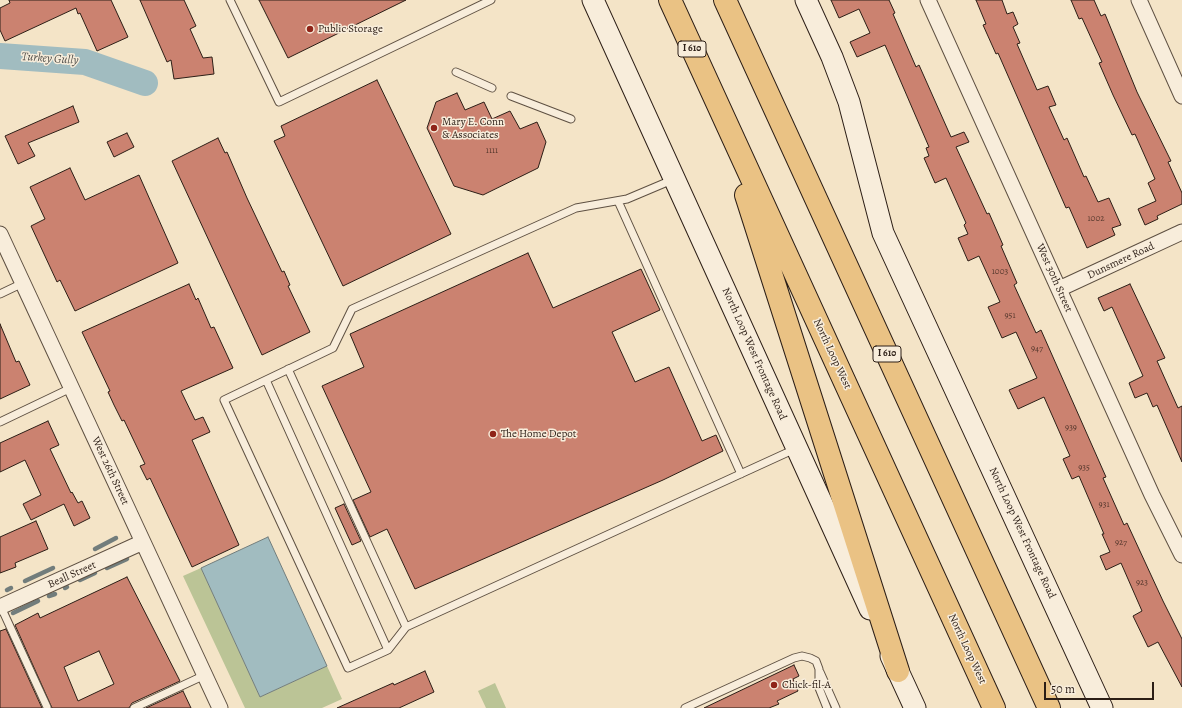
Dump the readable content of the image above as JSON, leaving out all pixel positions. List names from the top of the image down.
{
  "streets": {
    "highway": ["I 610", "North Loop West"],
    "main road": ["North Loop West Frontage Road"],
    "street": [
      "Dunsmere Road",
      "West 30th Street",
      "West 26th Street",
      "Beall Street"
    ]
  },
  "crossings": [
    ["Dunsmere Road", "West 30th Street"],
    ["West 26th Street", "Beall Street"]
  ],
  "water": ["Turkey Gully"],
  "places": [
    "Public Storage",
    "Mary E. Conn & Associates",
    "The Home Depot",
    "Chick-fil-A"
  ],
  "house_numbers": [
    "1111",
    "1002",
    "1003",
    "951",
    "947",
    "939",
    "935",
    "931",
    "927",
    "923"
  ],
  "scale_bar": "50 m"
}
